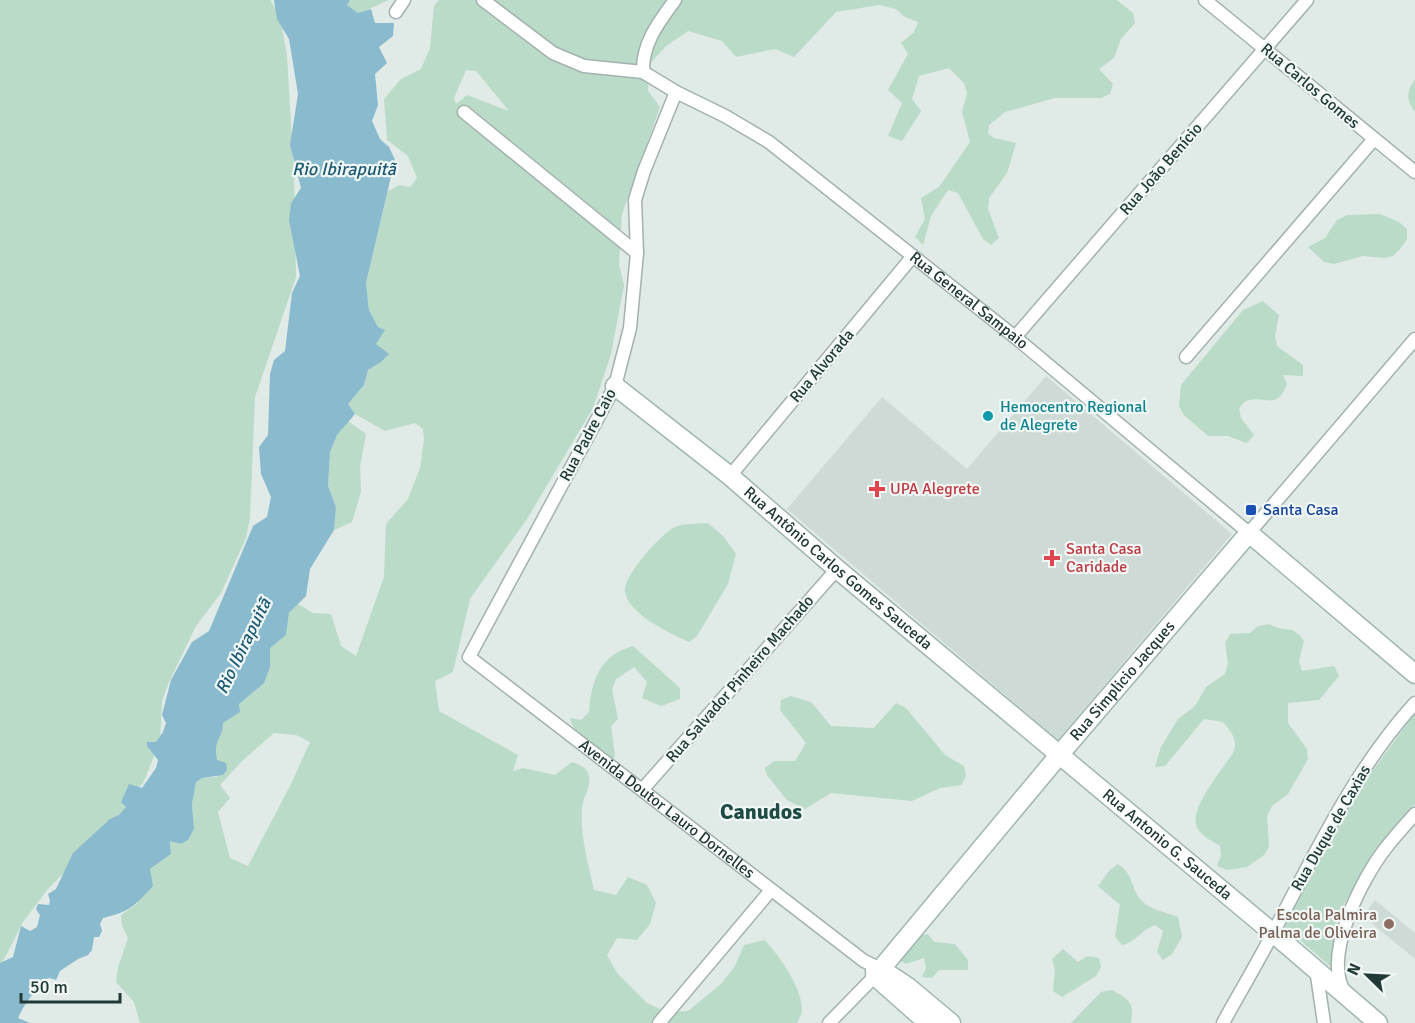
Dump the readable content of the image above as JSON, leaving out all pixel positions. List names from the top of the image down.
{
  "streets": {
    "street": [
      "Rua Carlos Gomes",
      "Rua João Benício",
      "Rua General Sampaio",
      "Rua Alvorada",
      "Rua Padre Caio",
      "Rua Antônio Carlos Gomes Sauceda",
      "Rua Salvador Pinheiro Machado",
      "Rua Simplicio Jacques",
      "Avenida Doutor Lauro Dornelles",
      "Rua Duque de Caxias",
      "Rua Antonio G. Sauceda"
    ]
  },
  "crossings": [
    ["Rua Carlos Gomes", "Rua João Benício"],
    ["Rua João Benício", "Rua General Sampaio"],
    ["Rua General Sampaio", "Rua Alvorada"],
    ["Rua General Sampaio", "Rua Padre Caio"],
    ["Rua General Sampaio", "Rua Simplicio Jacques"],
    ["Rua Alvorada", "Rua Antônio Carlos Gomes Sauceda"],
    ["Rua Padre Caio", "Rua Antônio Carlos Gomes Sauceda"],
    ["Rua Padre Caio", "Avenida Doutor Lauro Dornelles"],
    ["Rua Antônio Carlos Gomes Sauceda", "Rua Salvador Pinheiro Machado"],
    ["Rua Antônio Carlos Gomes Sauceda", "Rua Simplicio Jacques"],
    ["Rua Antônio Carlos Gomes Sauceda", "Rua Antonio G. Sauceda"],
    ["Rua Salvador Pinheiro Machado", "Avenida Doutor Lauro Dornelles"],
    ["Rua Simplicio Jacques", "Avenida Doutor Lauro Dornelles"],
    ["Rua Simplicio Jacques", "Rua Antonio G. Sauceda"],
    ["Rua Duque de Caxias", "Rua Antonio G. Sauceda"]
  ],
  "districts": ["Canudos"],
  "water": ["Rio Ibirapuitã"],
  "places": {
    "other": ["Hemocentro Regional de Alegrete", "Escola Palmira Palma de Oliveira"],
    "health": ["UPA Alegrete", "Santa Casa Caridade"],
    "transit": ["Santa Casa"]
  },
  "scale_bar": "50 m",
  "north": "top left"
}
